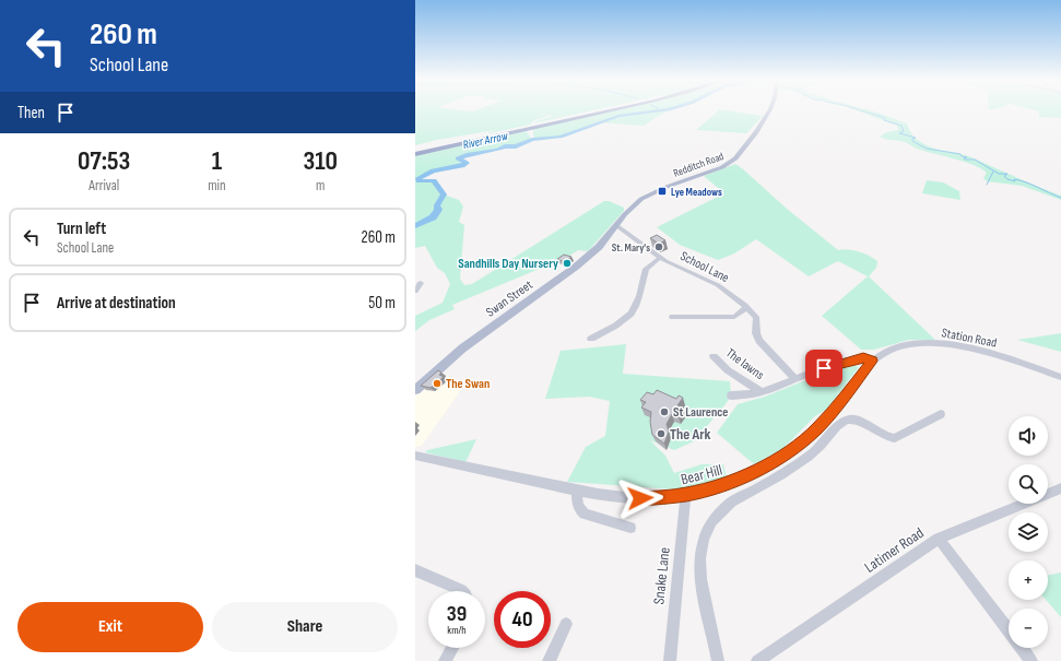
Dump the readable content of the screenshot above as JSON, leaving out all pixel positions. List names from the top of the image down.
{
  "streets": {
    "main road": ["Redditch Road", "Swan Street"],
    "street": [
      "School Lane",
      "Station Road",
      "The lawns",
      "Bear Hill",
      "Latimer Road",
      "Snake Lane"
    ]
  },
  "crossings": [
    ["Redditch Road", "School Lane"],
    ["Redditch Road", "Swan Street"],
    ["School Lane", "Swan Street"],
    ["Station Road", "Bear Hill"],
    ["Bear Hill", "Snake Lane"]
  ],
  "water": ["River Arrow"],
  "places": {
    "transit": ["Lye Meadows"],
    "other": [
      "St. Mary's",
      "Sandhills Day Nursery",
      "The Swan",
      "St Laurence",
      "The Ark"
    ]
  },
  "page": {
    "turn": ["260 m", "School Lane"],
    "then": "Then",
    "eta": [
      "07:53",
      "Arrival",
      "1",
      "min",
      "310",
      "m"
    ],
    "list": [
      {
        "name": "Turn left",
        "note": "School Lane",
        "value": "260 m"
      },
      {
        "name": "Arrive at destination",
        "value": "50 m"
      }
    ],
    "map_buttons": ["+", "−"],
    "speed": "39 km/h",
    "limit": "40",
    "buttons": ["Exit", "Share"]
  }
}
